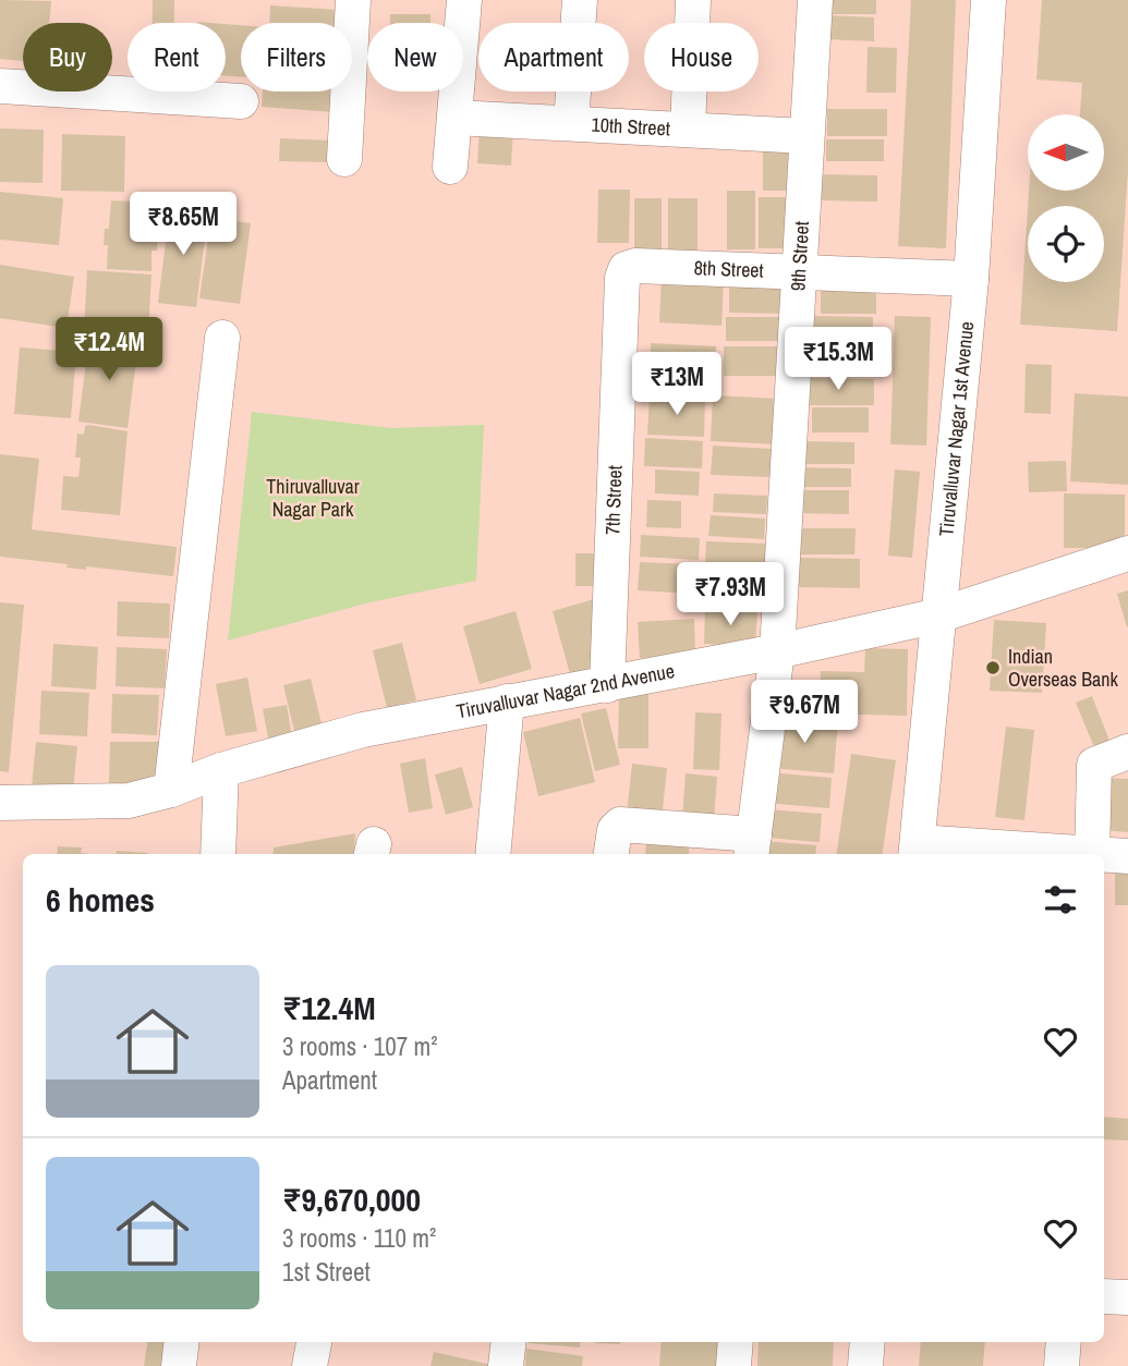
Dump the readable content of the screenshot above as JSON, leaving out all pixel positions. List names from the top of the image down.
{
  "streets": {
    "street": [
      "10th Street",
      "9th Street",
      "8th Street",
      "Tiruvalluvar Nagar 1st Avenue",
      "7th Street",
      "Tiruvalluvar Nagar 2nd Avenue"
    ]
  },
  "crossings": [
    ["10th Street", "9th Street"],
    ["9th Street", "8th Street"],
    ["9th Street", "Tiruvalluvar Nagar 2nd Avenue"],
    ["8th Street", "Tiruvalluvar Nagar 1st Avenue"],
    ["8th Street", "7th Street"],
    ["Tiruvalluvar Nagar 1st Avenue", "Tiruvalluvar Nagar 2nd Avenue"],
    ["7th Street", "Tiruvalluvar Nagar 2nd Avenue"]
  ],
  "parks": ["Thiruvalluvar Nagar Park"],
  "places": ["Indian Overseas Bank"],
  "north": "left",
  "page": {
    "chip": [
      "Buy",
      "Rent",
      "Filters",
      "New",
      "Apartment",
      "House"
    ],
    "price": [
      "₹8.65M",
      "₹12.4M",
      "₹15.3M",
      "₹13M",
      "₹7.93M",
      "₹9.67M"
    ],
    "heading": "6 homes",
    "list": [
      {
        "name": "₹12.4M",
        "note": "3 rooms · 107 m² · Apartment"
      },
      {
        "name": "₹9,670,000",
        "note": "3 rooms · 110 m² · 1st Street"
      }
    ]
  }
}
